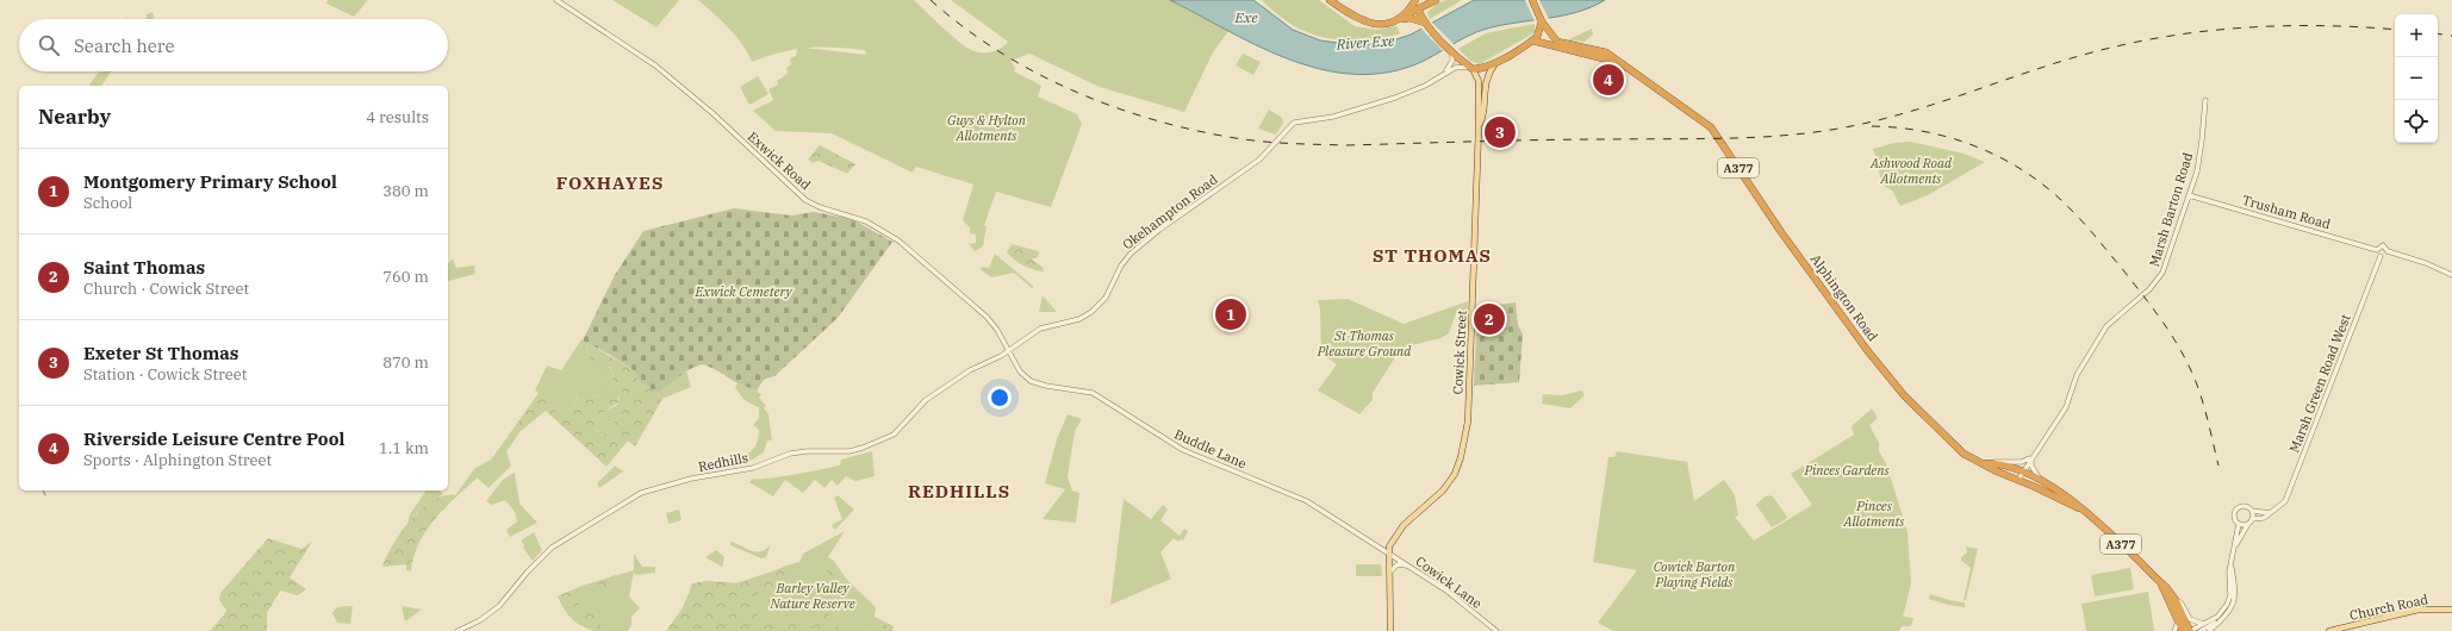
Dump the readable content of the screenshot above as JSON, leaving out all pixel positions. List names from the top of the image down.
{
  "streets": {
    "highway": ["A377", "Alphington Road"],
    "main road": ["Cowick Street", "Church Road"],
    "street": [
      "Exwick Road",
      "Marsh Barton Road",
      "Okehampton Road",
      "Trusham Road",
      "Marsh Green Road West",
      "Buddle Lane",
      "Redhills",
      "Cowick Lane"
    ]
  },
  "crossings": [
    ["Exwick Road", "Okehampton Road"],
    ["Exwick Road", "Buddle Lane"],
    ["Exwick Road", "Redhills"],
    ["A377", "Alphington Road"],
    ["Marsh Barton Road", "Trusham Road"],
    ["Marsh Barton Road", "Alphington Road"],
    ["Okehampton Road", "Buddle Lane"],
    ["Okehampton Road", "Redhills"],
    ["Cowick Street", "Buddle Lane"],
    ["Cowick Street", "Cowick Lane"],
    ["Buddle Lane", "Redhills"],
    ["Buddle Lane", "Cowick Lane"]
  ],
  "districts": ["FOXHAYES", "ST THOMAS", "REDHILLS"],
  "water": ["Exe", "River Exe"],
  "parks": [
    "Guys & Hylton Allotments",
    "Ashwood Road Allotments",
    "Exwick Cemetery",
    "St Thomas Pleasure Ground",
    "Pinces Gardens",
    "Pinces Allotments",
    "Cowick Barton Playing Fields",
    "Barley Valley Nature Reserve"
  ],
  "page": {
    "map_buttons": ["+", "−"],
    "search": "Search here",
    "pins": [
      "4",
      "3",
      "1",
      "2"
    ],
    "heading": ["Nearby", "4 results"],
    "list": [
      {
        "mark": "1",
        "name": "Montgomery Primary School",
        "note": "School",
        "value": "380 m"
      },
      {
        "mark": "2",
        "name": "Saint Thomas",
        "note": "Church · Cowick Street",
        "value": "760 m"
      },
      {
        "mark": "3",
        "name": "Exeter St Thomas",
        "note": "Station · Cowick Street",
        "value": "870 m"
      },
      {
        "mark": "4",
        "name": "Riverside Leisure Centre Pool",
        "note": "Sports · Alphington Street",
        "value": "1.1 km"
      }
    ]
  }
}
